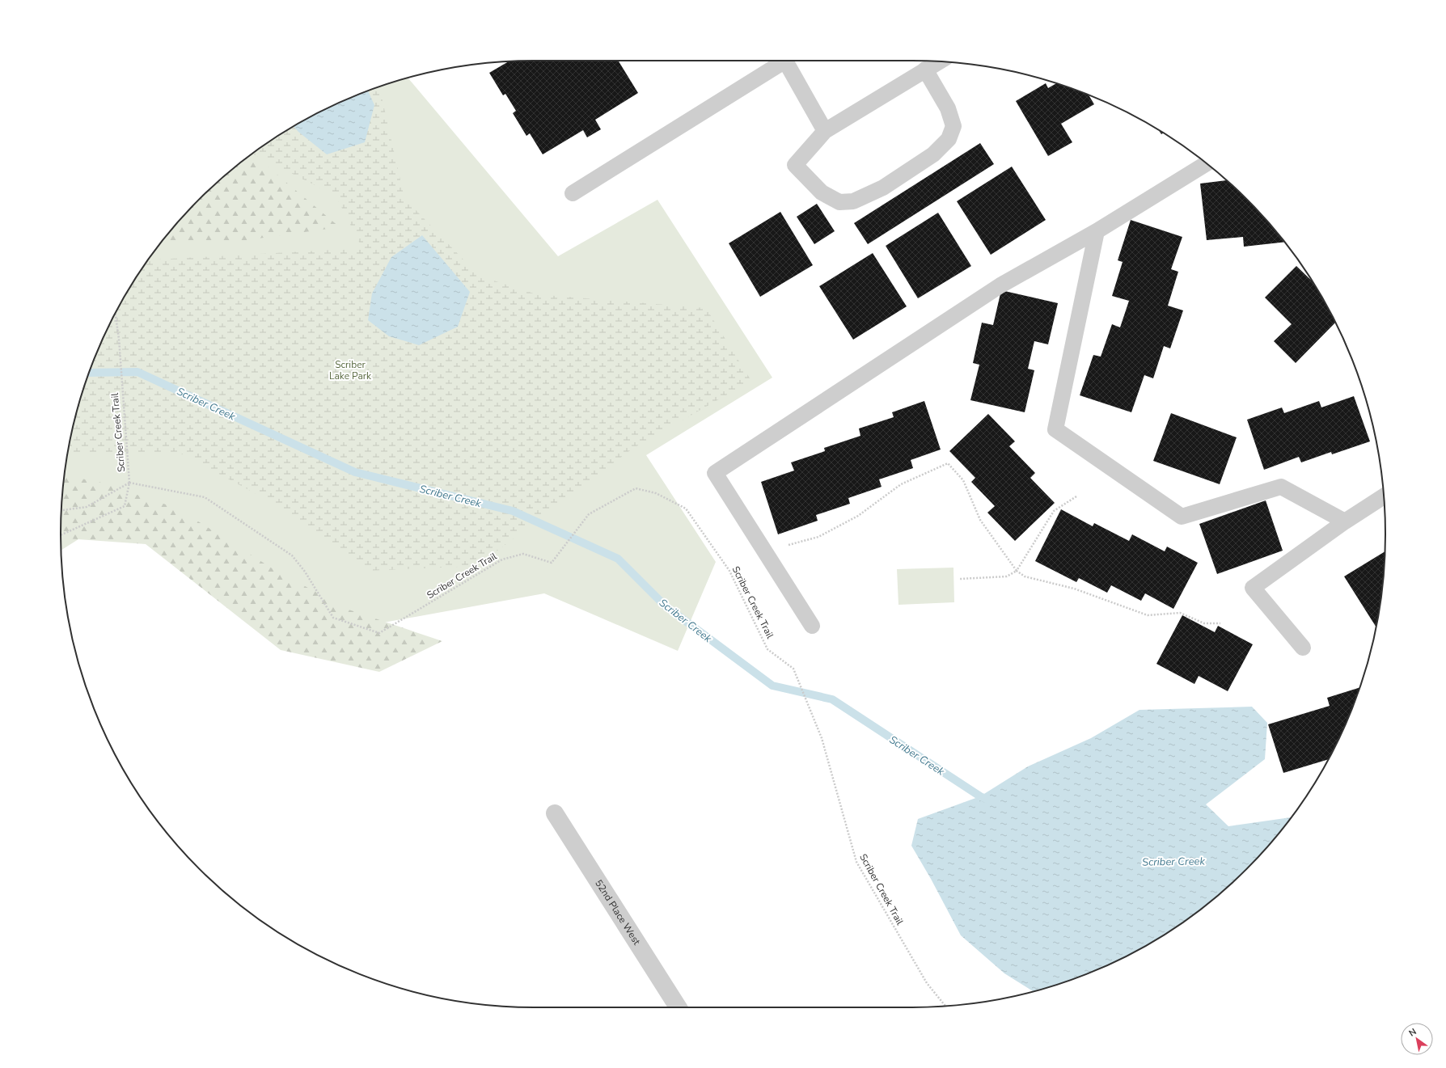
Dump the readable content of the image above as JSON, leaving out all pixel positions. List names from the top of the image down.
{
  "streets": {
    "street": ["52nd Place West"],
    "path": ["Scriber Creek Trail"]
  },
  "water": ["Scriber Creek"],
  "parks": ["Scriber Lake Park"],
  "north": "top left"
}
